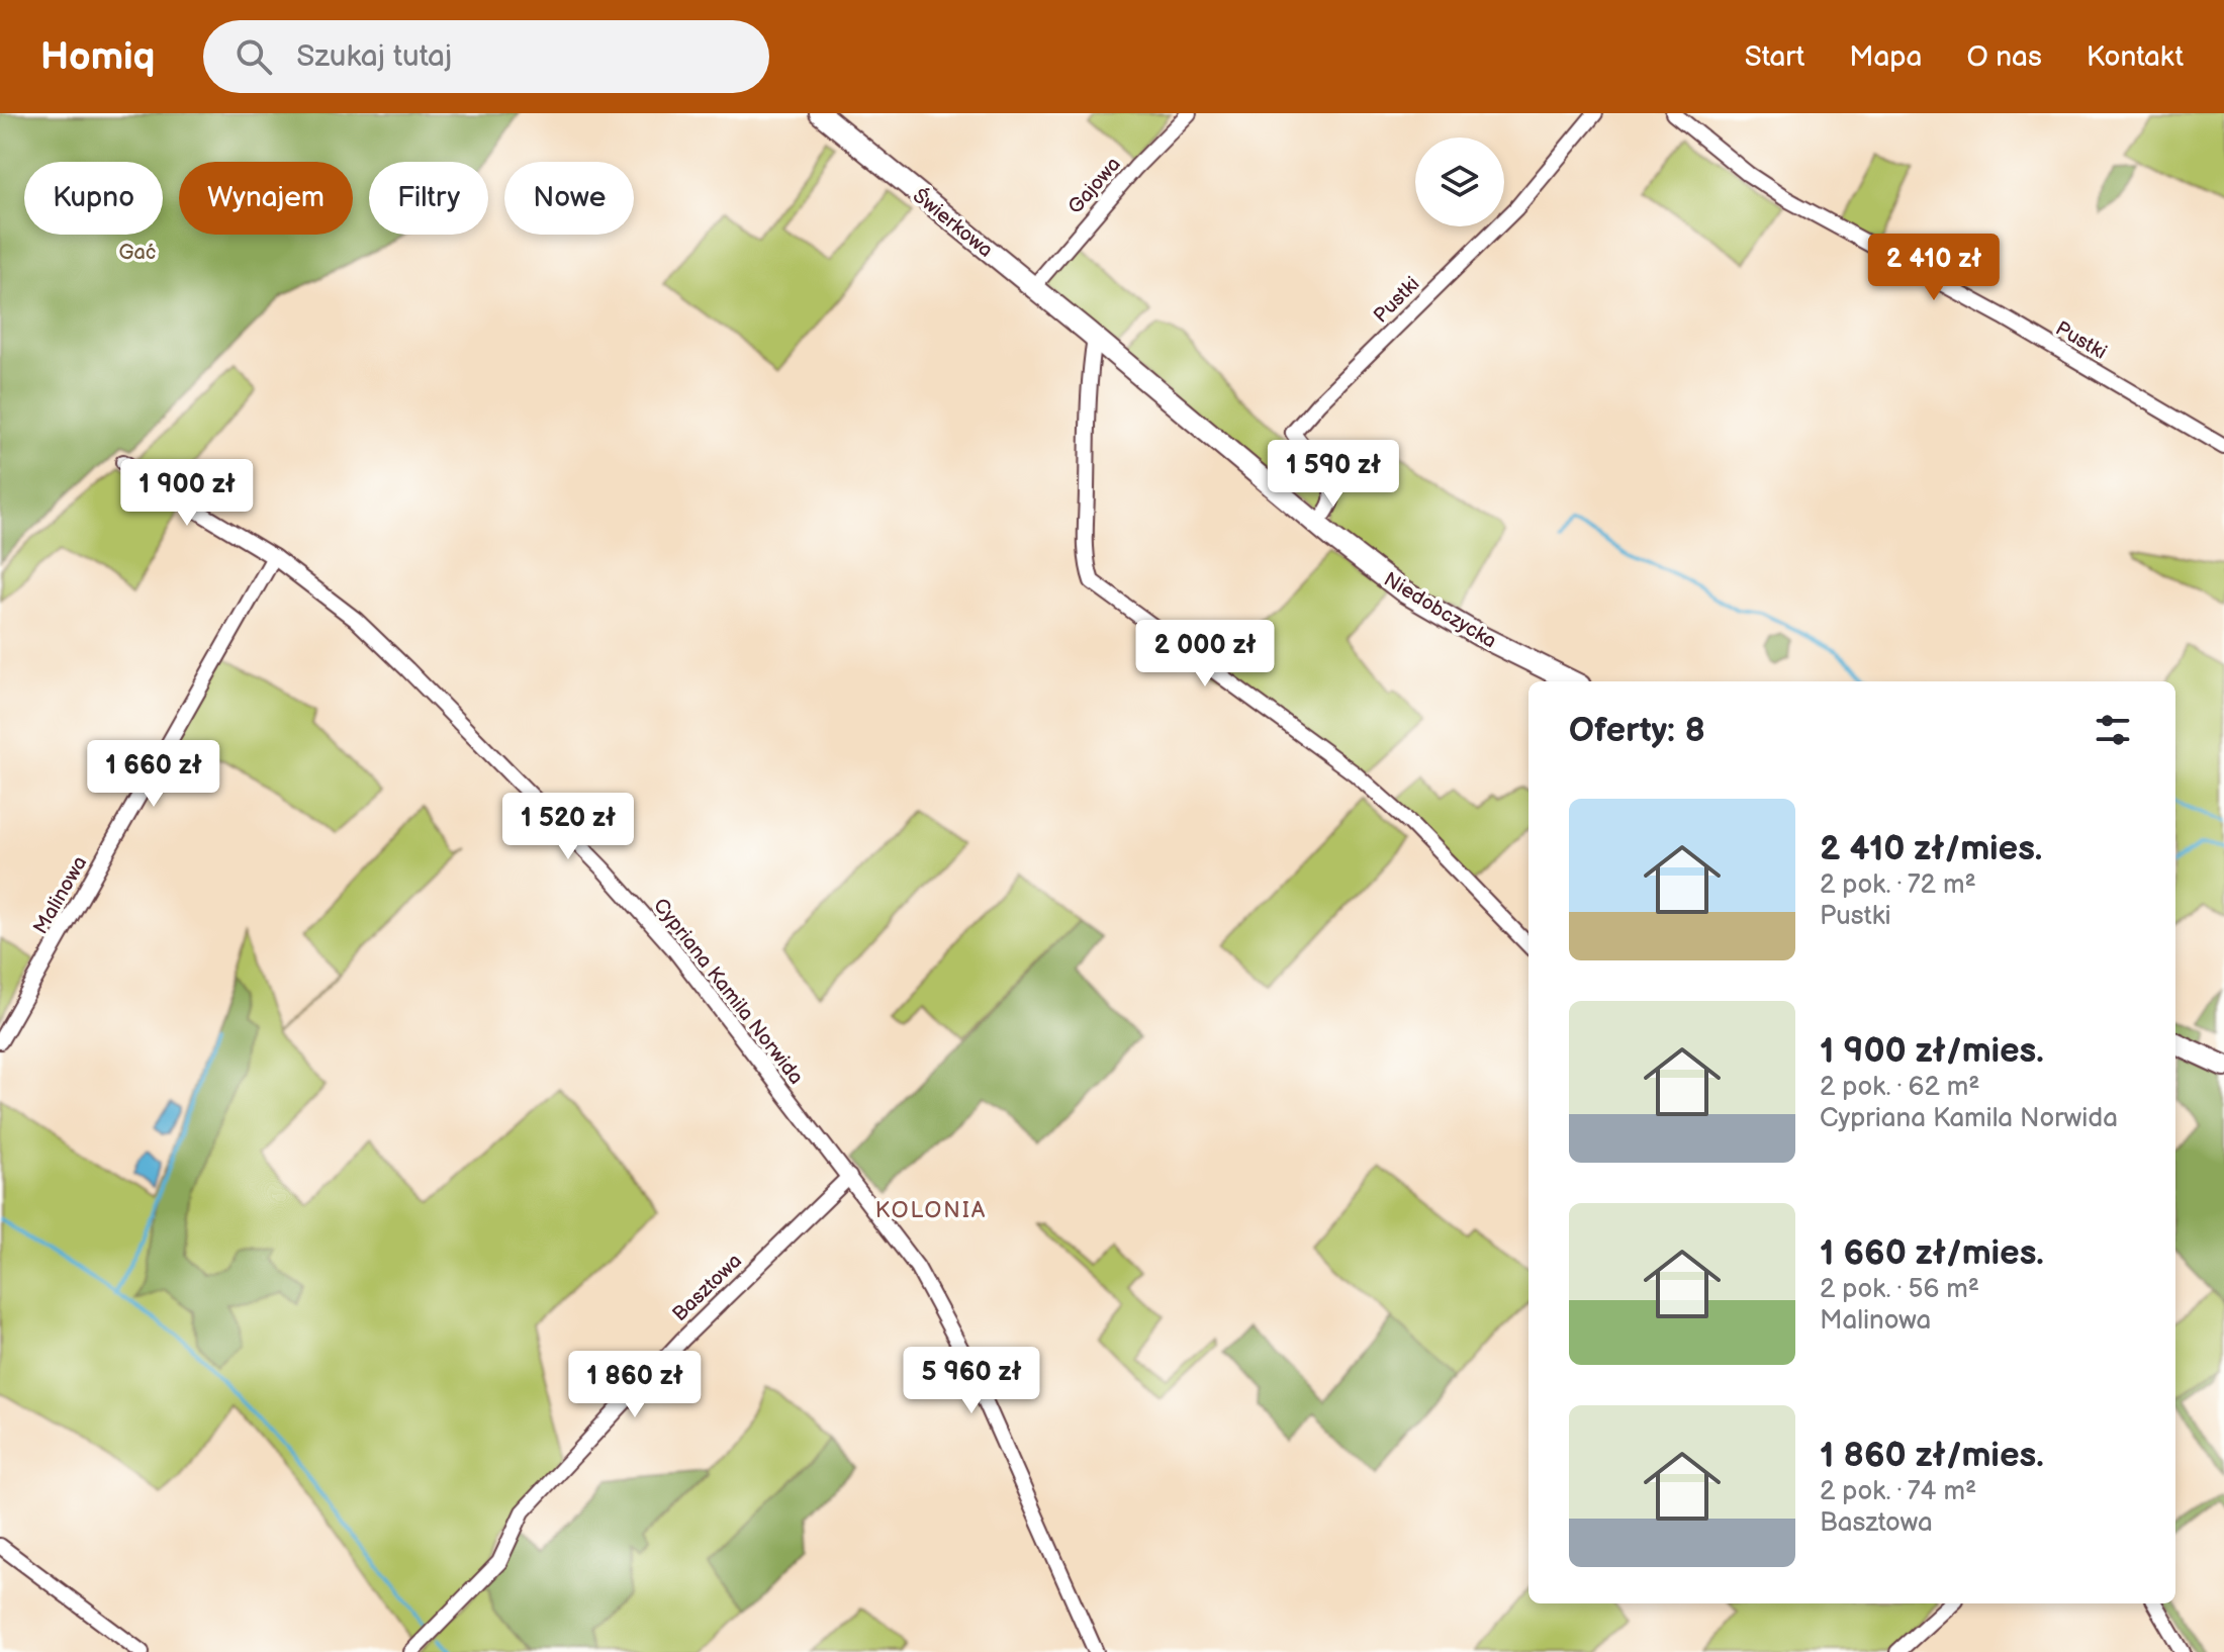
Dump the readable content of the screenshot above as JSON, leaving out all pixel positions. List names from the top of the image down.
{
  "streets": {
    "street": [
      "Gajowa",
      "Świerkowa",
      "Pustki",
      "Niedobczycka",
      "Malinowa",
      "Cypriana Kamila Norwida",
      "Basztowa"
    ]
  },
  "crossings": [
    ["Gajowa", "Świerkowa"],
    ["Świerkowa", "Niedobczycka"],
    ["Pustki", "Niedobczycka"],
    ["Malinowa", "Cypriana Kamila Norwida"],
    ["Cypriana Kamila Norwida", "Basztowa"]
  ],
  "districts": ["KOLONIA"],
  "parks": ["Gać"],
  "page": {
    "header": "Homiq",
    "search": "Szukaj tutaj",
    "nav": [
      "Start",
      "Mapa",
      "O nas",
      "Kontakt"
    ],
    "chip": [
      "Kupno",
      "Wynajem",
      "Filtry",
      "Nowe"
    ],
    "price": [
      "2 410 zł",
      "1 590 zł",
      "1 900 zł",
      "2 000 zł",
      "1 660 zł",
      "1 520 zł",
      "5 960 zł",
      "1 860 zł"
    ],
    "heading": "Oferty: 8",
    "list": [
      {
        "name": "2 410 zł/mies.",
        "note": "2 pok. · 72 m² · Pustki"
      },
      {
        "name": "1 900 zł/mies.",
        "note": "2 pok. · 62 m² · Cypriana Kamila Norwida"
      },
      {
        "name": "1 660 zł/mies.",
        "note": "2 pok. · 56 m² · Malinowa"
      },
      {
        "name": "1 860 zł/mies.",
        "note": "2 pok. · 74 m² · Basztowa"
      }
    ]
  }
}
